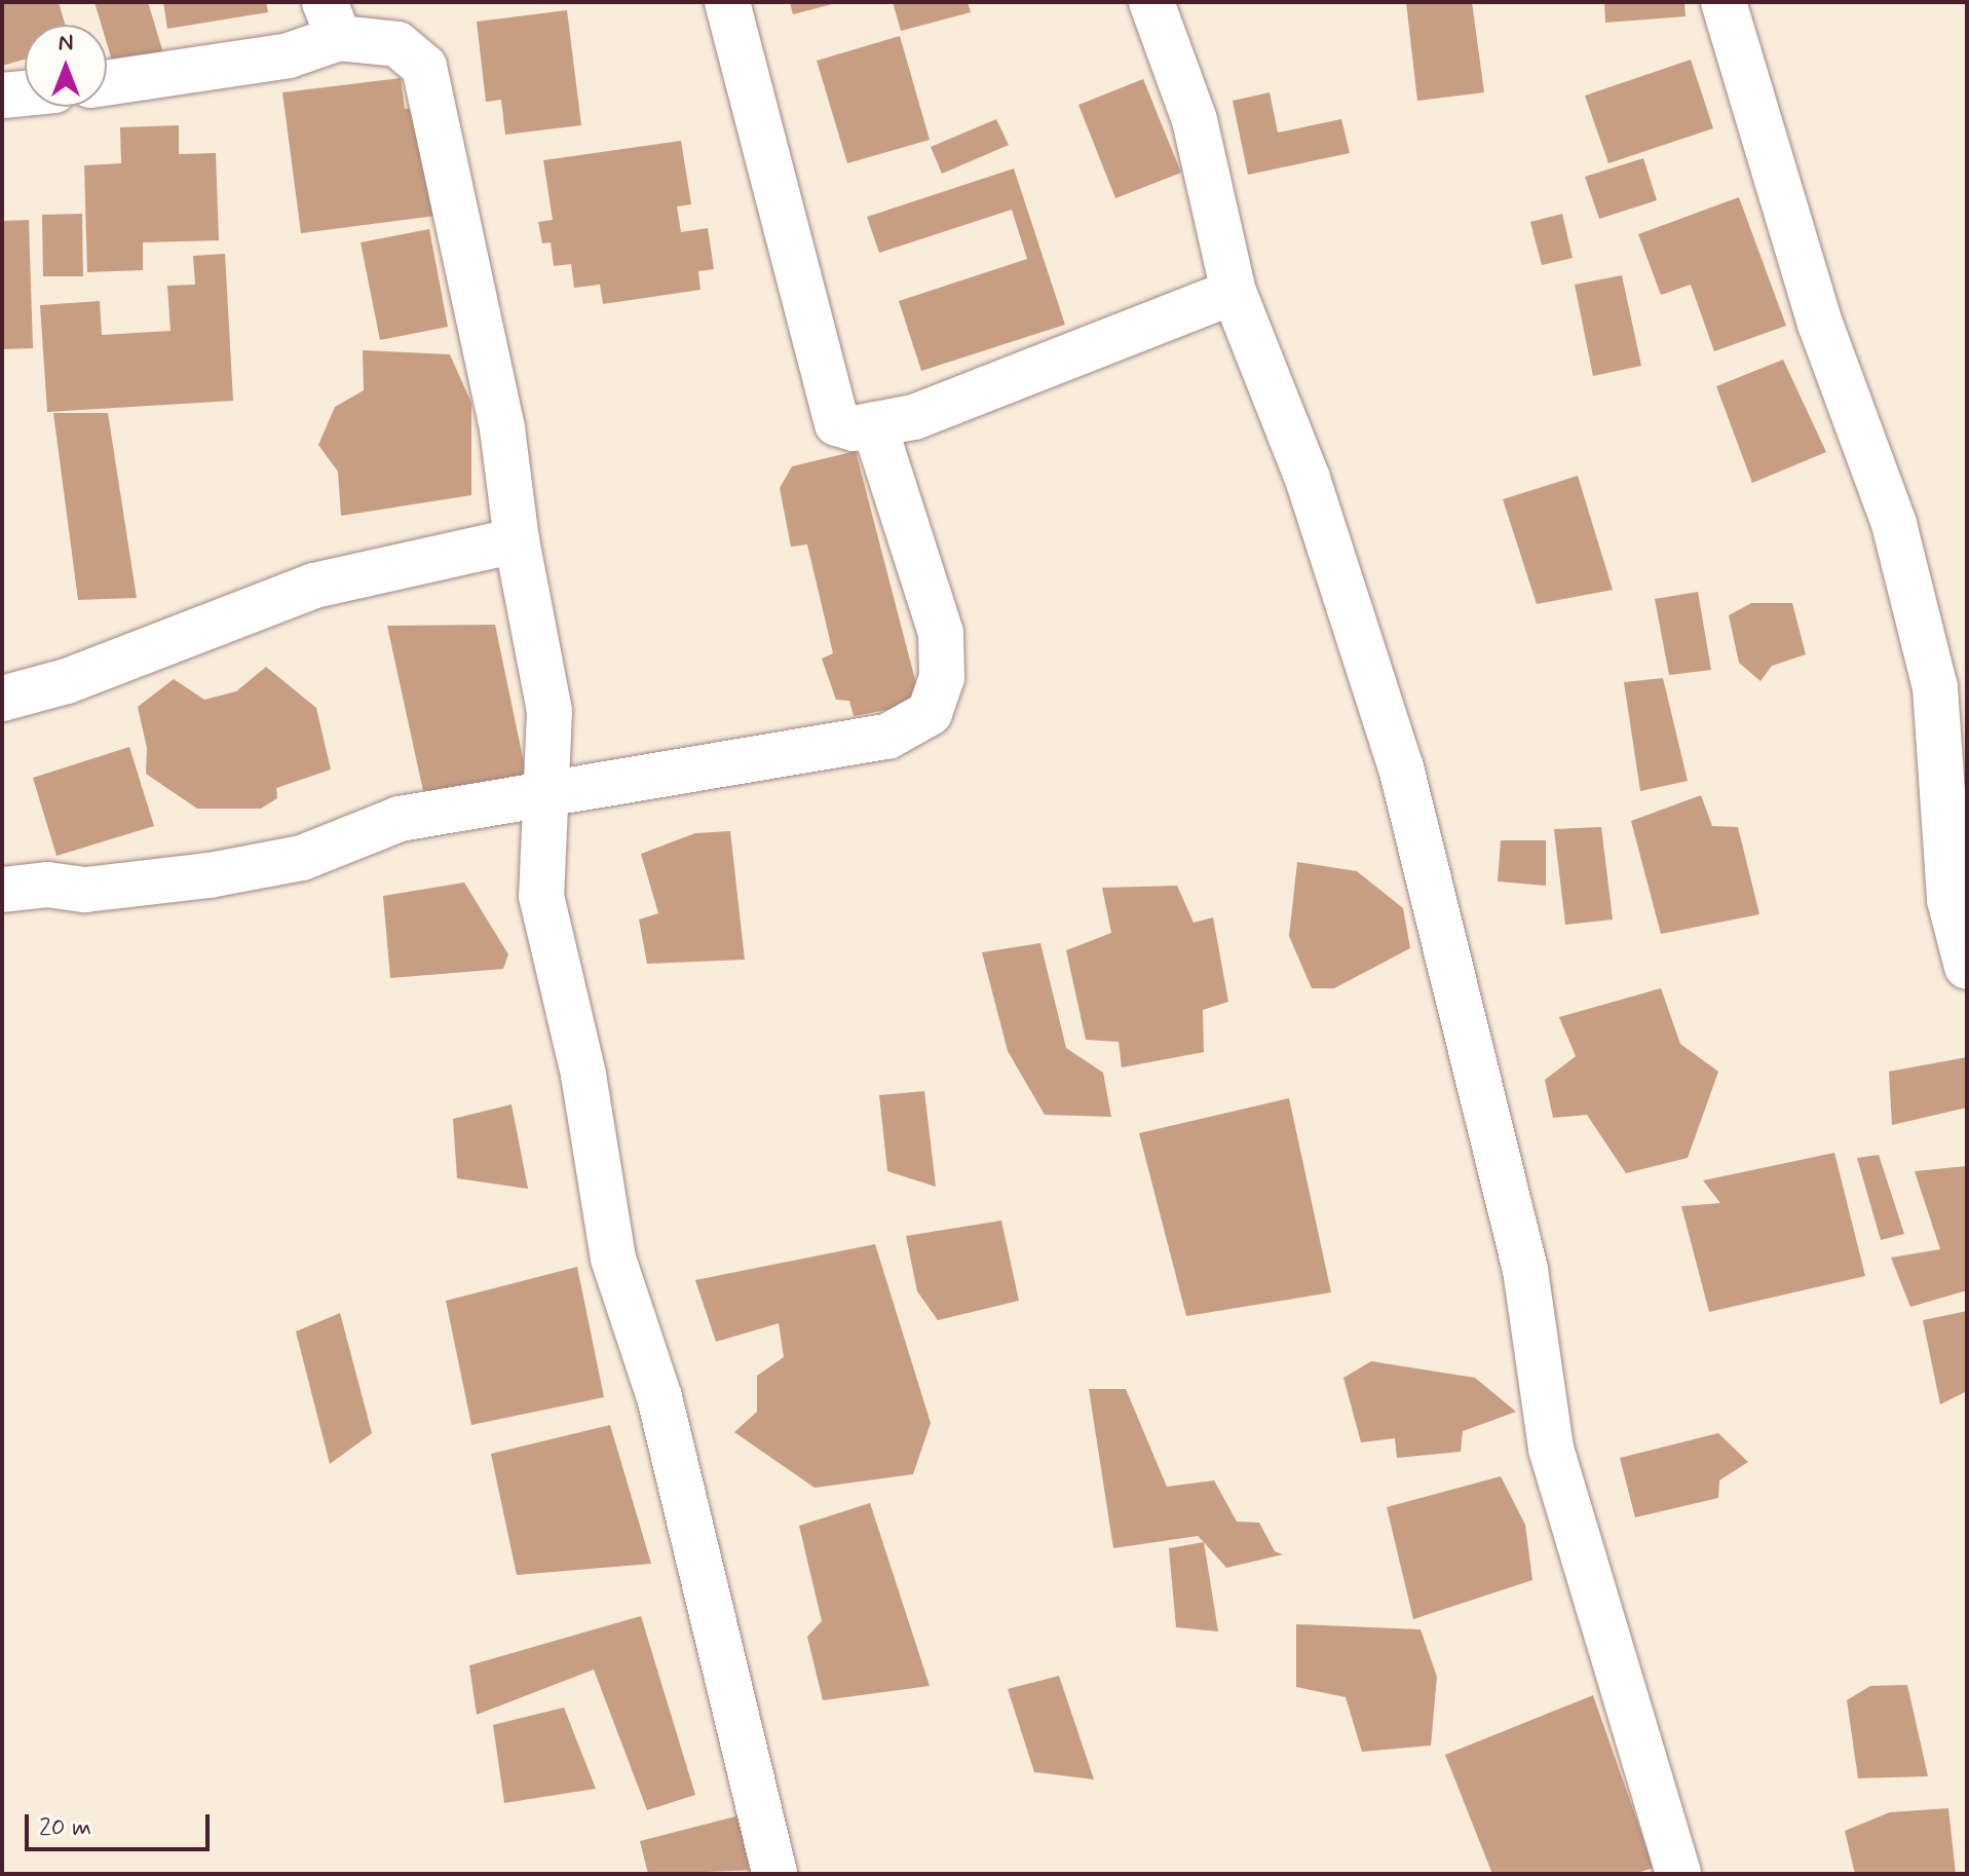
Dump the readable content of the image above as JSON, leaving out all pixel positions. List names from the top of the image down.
{
  "scale_bar": "20 m",
  "north": "top"
}
